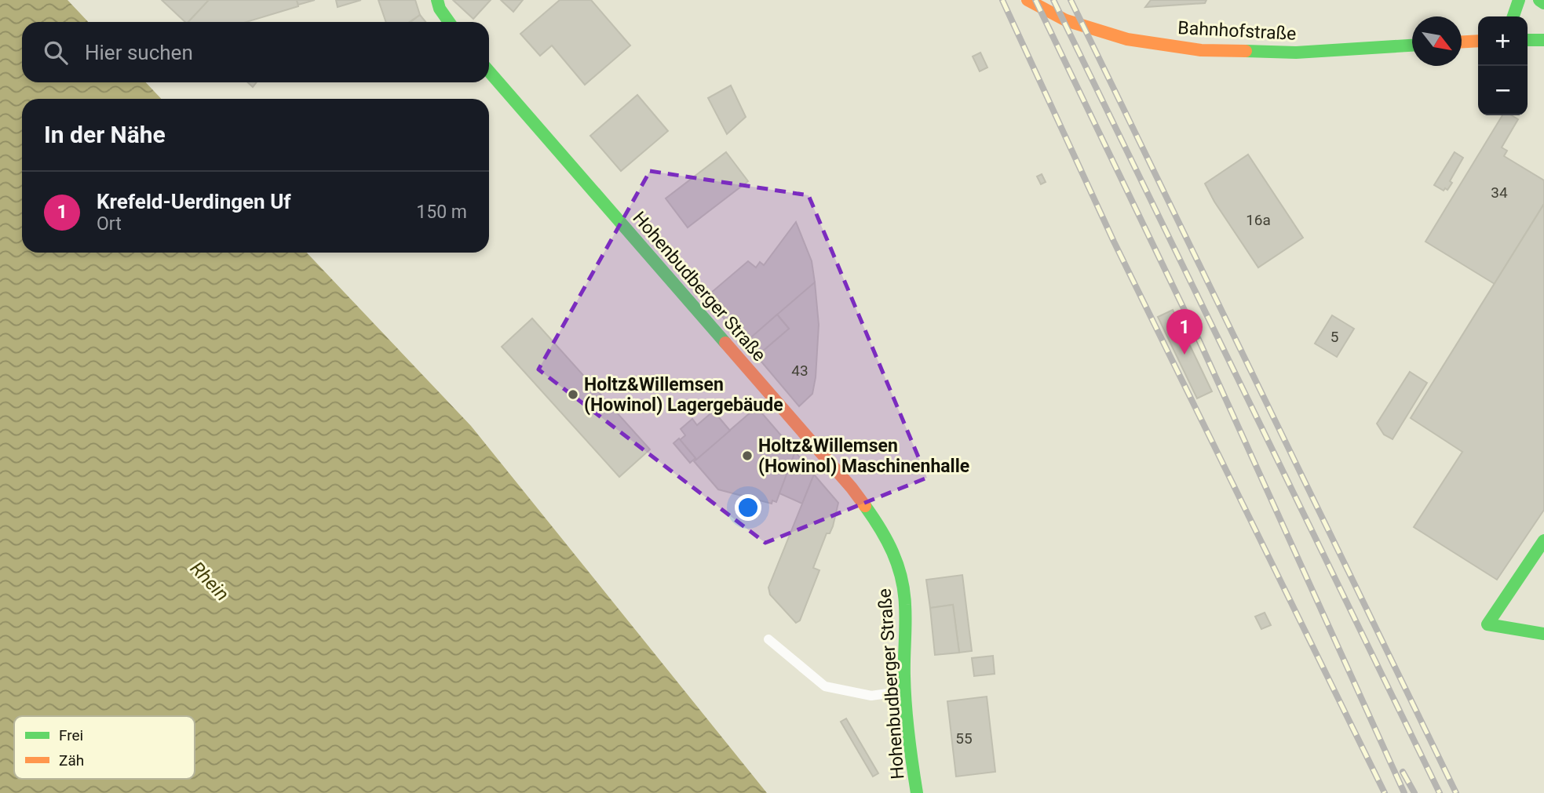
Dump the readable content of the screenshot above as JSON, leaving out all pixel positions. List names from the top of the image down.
{
  "streets": {
    "street": ["Bahnhofstraße", "Hohenbudberger Straße"]
  },
  "water": ["Rhein"],
  "places": ["Holtz&Willemsen (Howinol) Lagergebäude", "Holtz&Willemsen (Howinol) Maschinenhalle"],
  "house_numbers": [
    "34",
    "16a",
    "5",
    "43",
    "55"
  ],
  "legend": ["Frei", "Zäh"],
  "north": "bottom right",
  "page": {
    "map_buttons": ["+", "−"],
    "search": "Hier suchen",
    "heading": "In der Nähe",
    "list": [
      {
        "mark": "1",
        "name": "Krefeld-Uerdingen Uf",
        "note": "Ort",
        "value": "150 m"
      }
    ],
    "pins": "1"
  }
}
